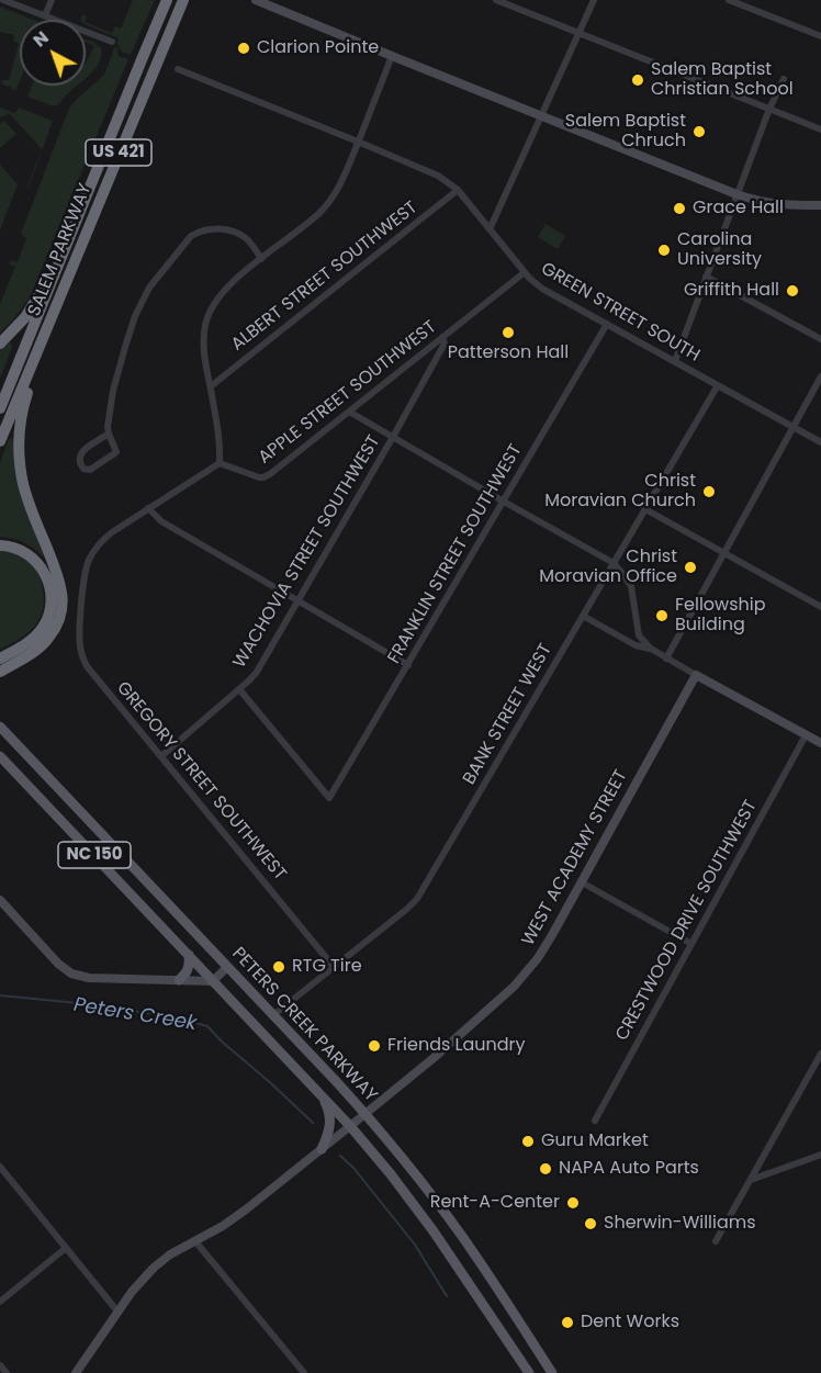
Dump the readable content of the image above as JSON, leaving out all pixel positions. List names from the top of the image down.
{
  "streets": {
    "highway": ["US 421", "SALEM PARKWAY"],
    "main road": ["NC 150", "PETERS CREEK PARKWAY"],
    "street": [
      "ALBERT STREET SOUTHWEST",
      "GREEN STREET SOUTH",
      "APPLE STREET SOUTHWEST",
      "WACHOVIA STREET SOUTHWEST",
      "FRANKLIN STREET SOUTHWEST",
      "BANK STREET WEST",
      "GREGORY STREET SOUTHWEST",
      "WEST ACADEMY STREET",
      "CRESTWOOD DRIVE SOUTHWEST"
    ]
  },
  "crossings": [
    ["ALBERT STREET SOUTHWEST", "GREEN STREET SOUTH"],
    ["GREEN STREET SOUTH", "APPLE STREET SOUTHWEST"],
    ["GREEN STREET SOUTH", "FRANKLIN STREET SOUTHWEST"],
    ["GREEN STREET SOUTH", "BANK STREET WEST"],
    ["APPLE STREET SOUTHWEST", "WACHOVIA STREET SOUTHWEST"],
    ["WACHOVIA STREET SOUTHWEST", "FRANKLIN STREET SOUTHWEST"],
    ["WACHOVIA STREET SOUTHWEST", "GREGORY STREET SOUTHWEST"],
    ["BANK STREET WEST", "GREGORY STREET SOUTHWEST"],
    ["BANK STREET WEST", "PETERS CREEK PARKWAY"],
    ["WEST ACADEMY STREET", "PETERS CREEK PARKWAY"]
  ],
  "water": ["Peters Creek"],
  "places": [
    "Clarion Pointe",
    "Salem Baptist Christian School",
    "Salem Baptist Chruch",
    "Grace Hall",
    "Carolina University",
    "Griffith Hall",
    "Patterson Hall",
    "Christ Moravian Church",
    "Christ Moravian Office",
    "Fellowship Building",
    "RTG Tire",
    "Friends Laundry",
    "Guru Market",
    "NAPA Auto Parts",
    "Rent-A-Center",
    "Sherwin-Williams",
    "Dent Works"
  ],
  "north": "top left"
}
